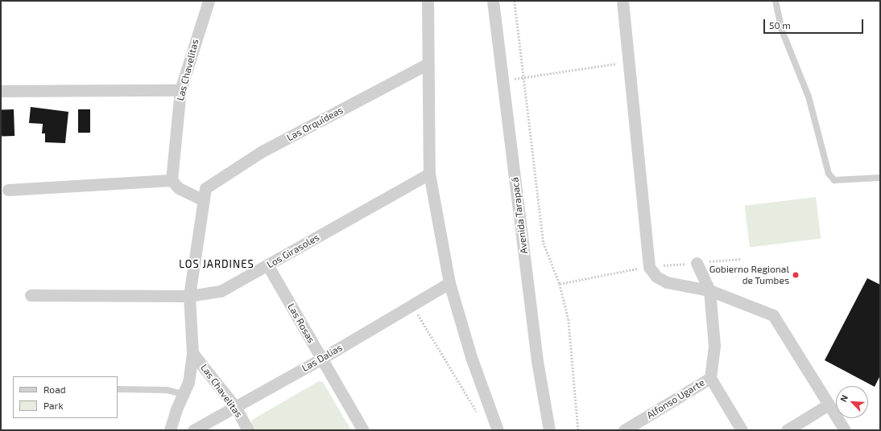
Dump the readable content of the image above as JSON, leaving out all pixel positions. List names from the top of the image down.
{
  "streets": {
    "street": [
      "Las Chavelitas",
      "Las Orquídeas",
      "Avenida Tarapacá",
      "Los Girasoles",
      "Las Rosas",
      "Las Dalias",
      "Alfonso Ugarte"
    ]
  },
  "crossings": [
    ["Las Chavelitas", "Las Dalias"],
    ["Los Girasoles", "Las Rosas"],
    ["Las Rosas", "Las Dalias"]
  ],
  "districts": ["LOS JARDINES"],
  "places": ["Gobierno Regional de Tumbes"],
  "legend": ["Road", "Park"],
  "scale_bar": "50 m",
  "north": "top left"
}
